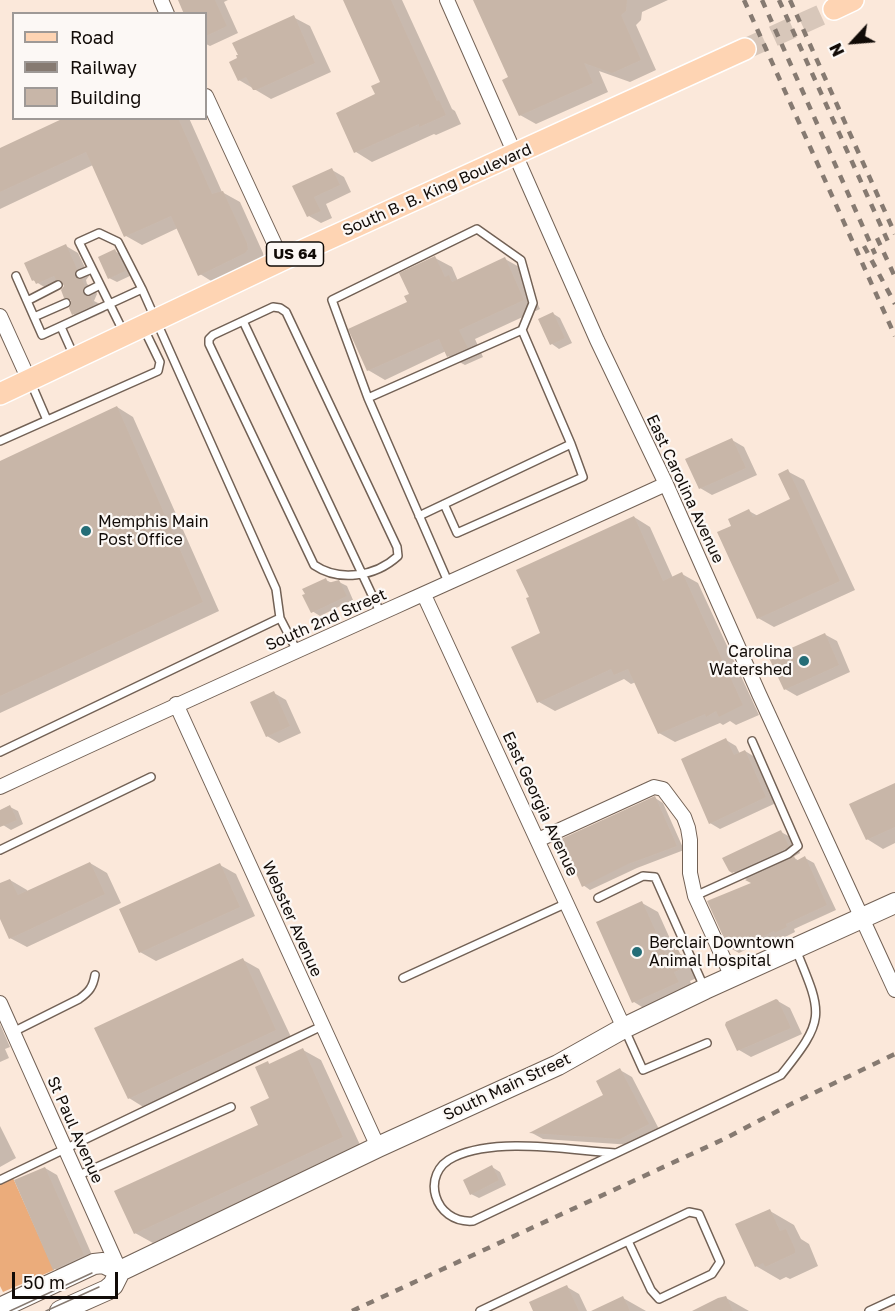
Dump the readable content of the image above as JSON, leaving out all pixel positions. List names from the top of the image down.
{
  "streets": {
    "main road": ["South B. B. King Boulevard", "US 64", "South Main Street"],
    "street": [
      "East Carolina Avenue",
      "South 2nd Street",
      "East Georgia Avenue",
      "Webster Avenue",
      "St Paul Avenue"
    ]
  },
  "crossings": [
    ["South B. B. King Boulevard", "East Carolina Avenue"],
    ["East Carolina Avenue", "South 2nd Street"],
    ["East Carolina Avenue", "South Main Street"],
    ["South 2nd Street", "East Georgia Avenue"],
    ["South 2nd Street", "Webster Avenue"],
    ["East Georgia Avenue", "South Main Street"],
    ["Webster Avenue", "South Main Street"],
    ["South Main Street", "St Paul Avenue"]
  ],
  "places": ["Memphis Main Post Office", "Carolina Watershed", "Berclair Downtown Animal Hospital"],
  "legend": ["Road", "Railway", "Building"],
  "scale_bar": "50 m",
  "north": "bottom left"
}
